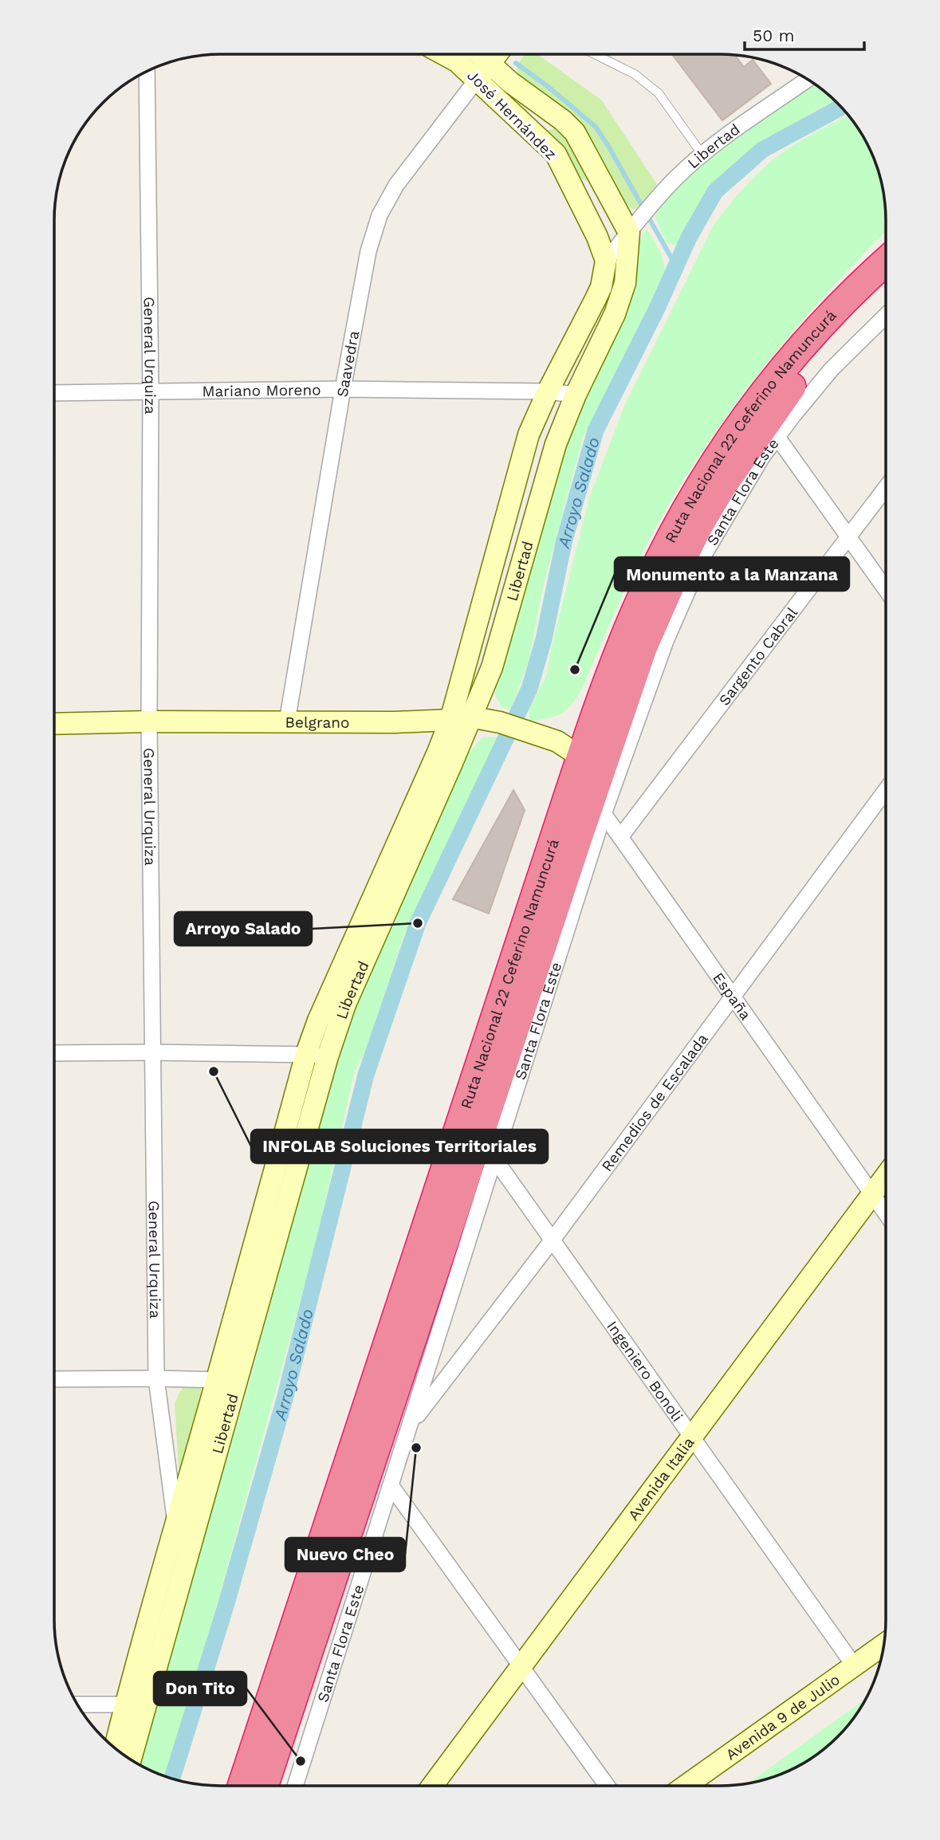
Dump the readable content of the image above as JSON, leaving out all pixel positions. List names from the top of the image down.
{
  "streets": {
    "highway": ["Ruta Nacional 22 Ceferino Namuncurá"],
    "street": [
      "José Hernández",
      "Libertad",
      "General Urquiza",
      "Saavedra",
      "Mariano Moreno",
      "Santa Flora Este",
      "Sargento Cabral",
      "Belgrano",
      "España",
      "Remedios de Escalada",
      "Ingeniero Bonoli",
      "Avenida Italia",
      "Avenida 9 de Julio"
    ]
  },
  "crossings": [
    ["José Hernández", "Libertad"],
    ["José Hernández", "Saavedra"],
    ["Libertad", "General Urquiza"],
    ["Libertad", "Mariano Moreno"],
    ["Libertad", "Belgrano"],
    ["General Urquiza", "Mariano Moreno"],
    ["General Urquiza", "Belgrano"],
    ["Saavedra", "Mariano Moreno"],
    ["Saavedra", "Belgrano"],
    ["Ruta Nacional 22 Ceferino Namuncurá", "Santa Flora Este"],
    ["Ruta Nacional 22 Ceferino Namuncurá", "Belgrano"],
    ["Ruta Nacional 22 Ceferino Namuncurá", "España"],
    ["Santa Flora Este", "España"],
    ["Santa Flora Este", "Remedios de Escalada"],
    ["Santa Flora Este", "Ingeniero Bonoli"],
    ["Sargento Cabral", "España"],
    ["Belgrano", "España"],
    ["España", "Remedios de Escalada"],
    ["España", "Avenida Italia"],
    ["Remedios de Escalada", "Ingeniero Bonoli"],
    ["Ingeniero Bonoli", "Avenida Italia"],
    ["Ingeniero Bonoli", "Avenida 9 de Julio"]
  ],
  "water": ["Arroyo Salado"],
  "places": [
    "Monumento a la Manzana",
    "Arroyo Salado",
    "INFOLAB Soluciones Territoriales",
    "Nuevo Cheo",
    "Don Tito"
  ],
  "scale_bar": "50 m"
}
